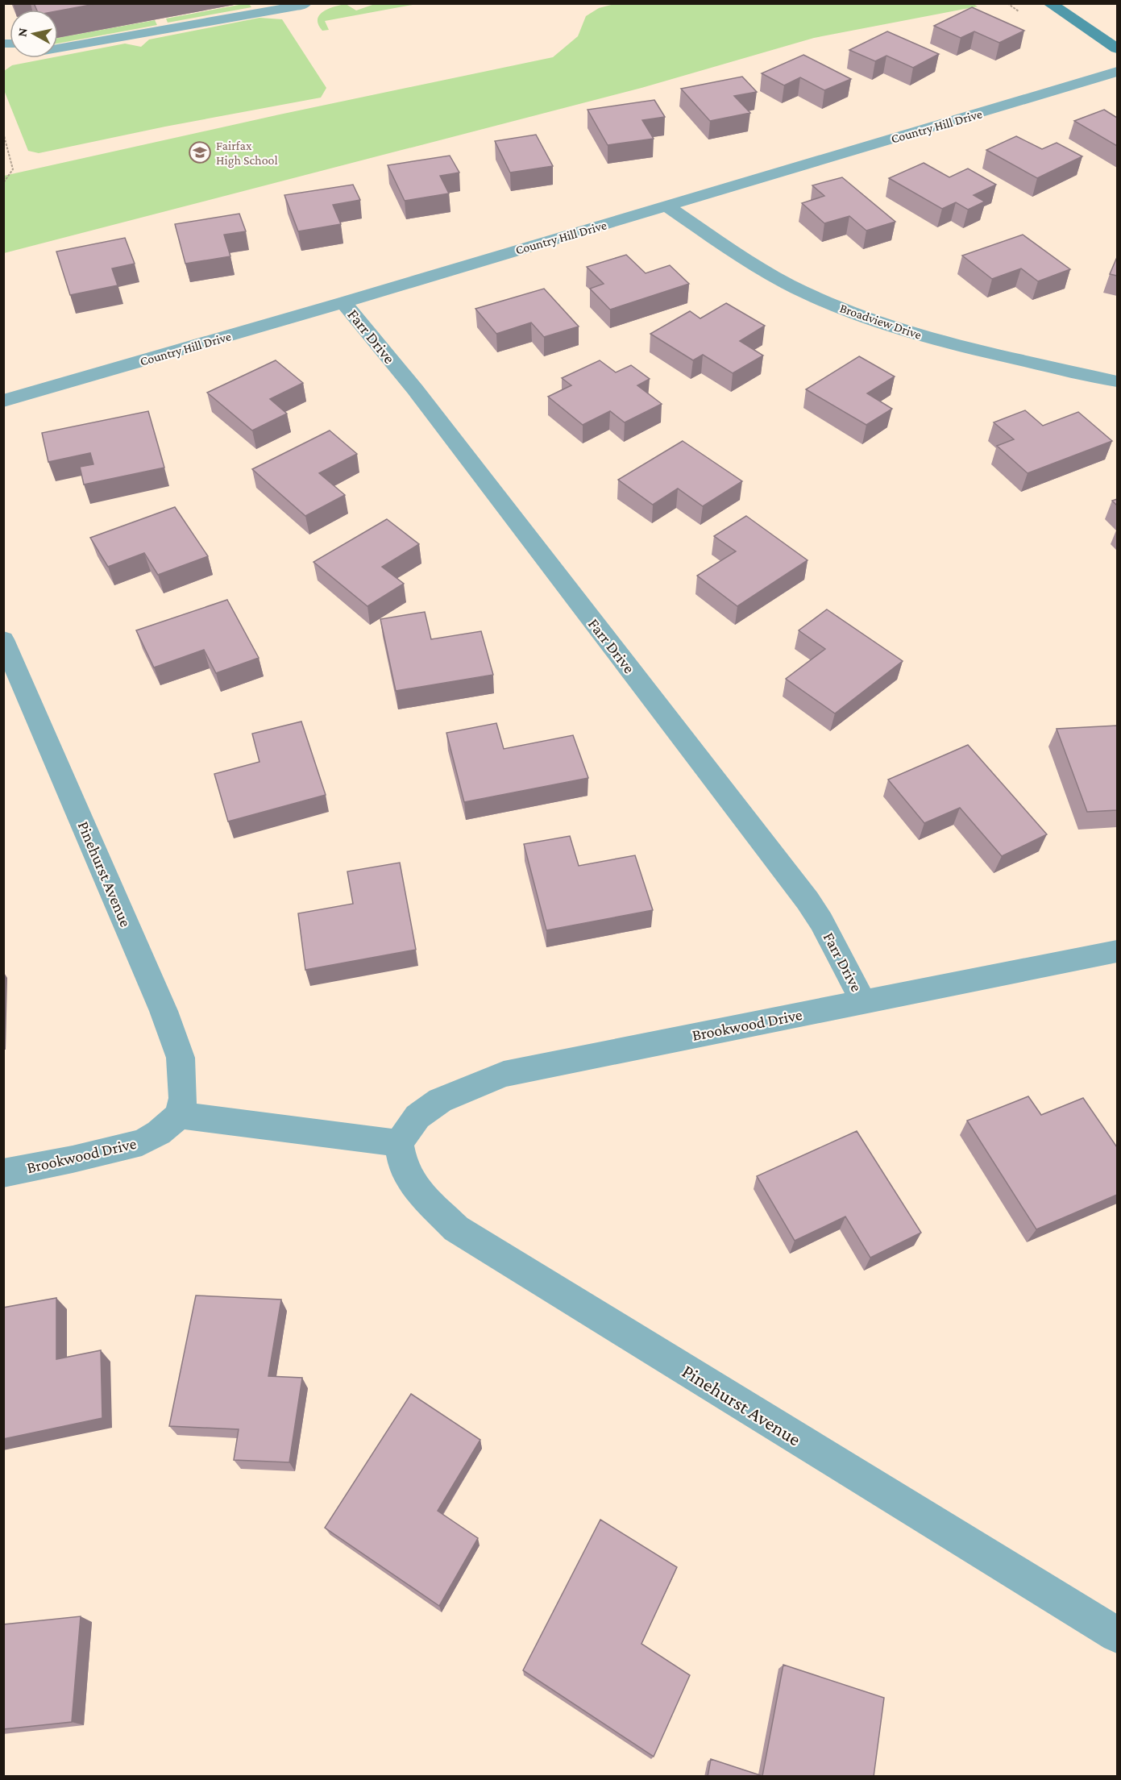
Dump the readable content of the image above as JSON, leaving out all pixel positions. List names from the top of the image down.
{
  "streets": {
    "street": [
      "Country Hill Drive",
      "Broadview Drive",
      "Farr Drive",
      "Pinehurst Avenue",
      "Brookwood Drive"
    ]
  },
  "crossings": [
    ["Country Hill Drive", "Broadview Drive"],
    ["Country Hill Drive", "Farr Drive"],
    ["Farr Drive", "Brookwood Drive"],
    ["Pinehurst Avenue", "Brookwood Drive"]
  ],
  "places": {
    "school or university": ["Fairfax High School"]
  },
  "north": "left"
}
